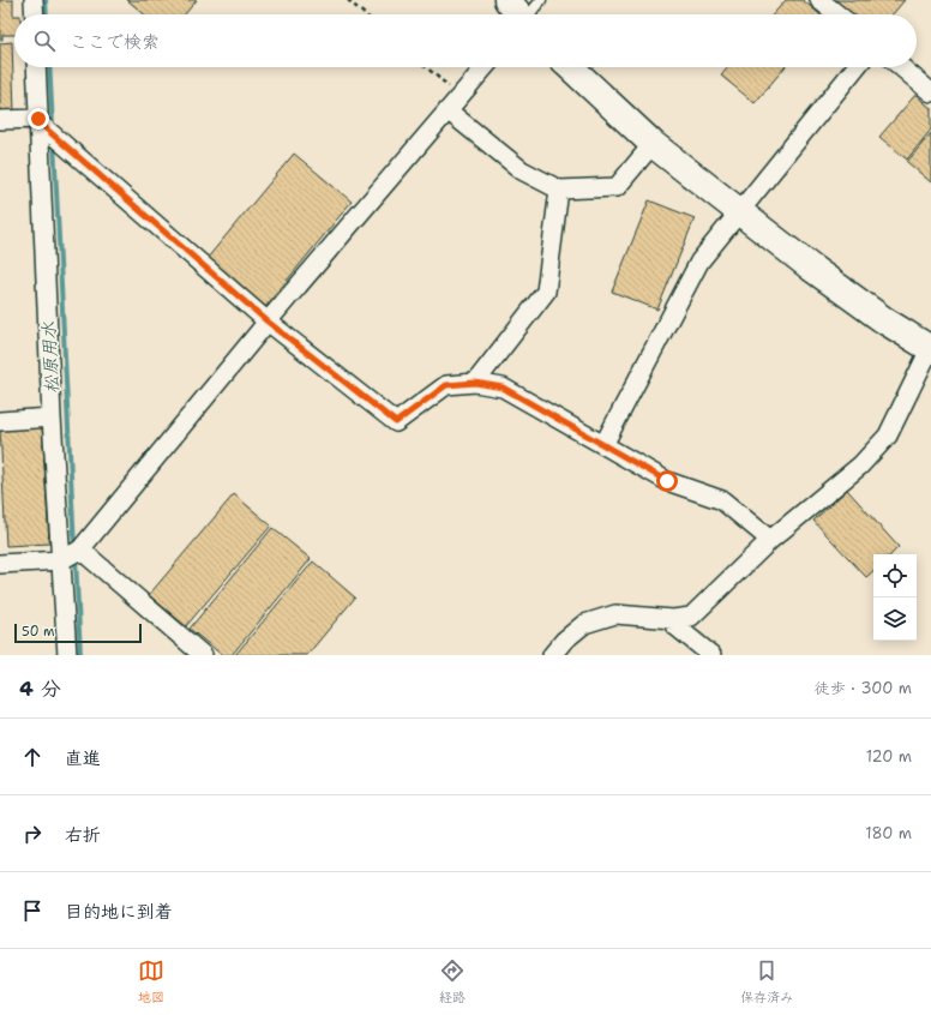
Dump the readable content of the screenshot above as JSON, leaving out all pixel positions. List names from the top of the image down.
{
  "water": ["松原用水"],
  "scale_bar": "50 m",
  "page": {
    "search": "ここで検索",
    "scale": "50 m",
    "heading": ["4 分", "徒歩 · 300 m"],
    "list": [
      ["直進", "120 m"],
      ["右折", "180 m"],
      "目的地に到着"
    ],
    "nav": ["地図", "経路", "保存済み"]
  }
}
